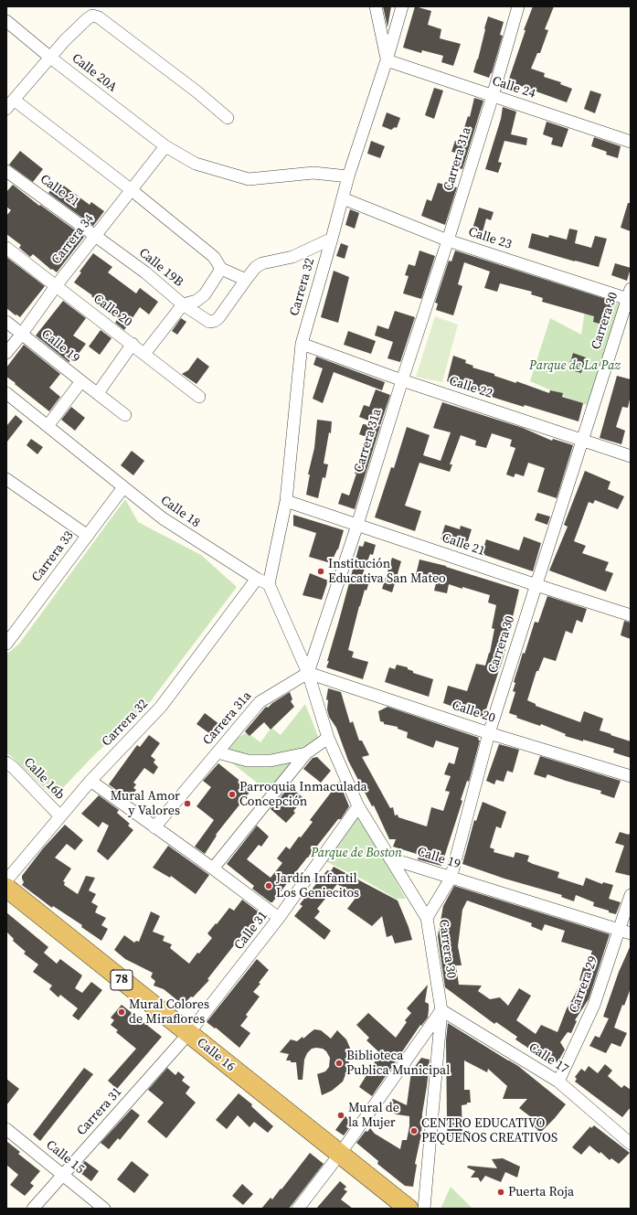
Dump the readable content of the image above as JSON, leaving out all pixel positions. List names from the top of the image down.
{
  "streets": {
    "highway": ["78", "Calle 16"],
    "street": [
      "Calle 20A",
      "Calle 24",
      "Carrera 31a",
      "Calle 21",
      "Calle 23",
      "Carrera 34",
      "Calle 19B",
      "Carrera 32",
      "Calle 20",
      "Carrera 30",
      "Calle 19",
      "Calle 22",
      "Calle 18",
      "Carrera 33",
      "Calle 16b",
      "Calle 31",
      "Carrera 29",
      "Calle 17",
      "Carrera 31",
      "Calle 15"
    ]
  },
  "crossings": [
    ["Calle 20A", "Carrera 34"],
    ["Calle 20A", "Carrera 32"],
    ["Calle 24", "Carrera 31a"],
    ["Calle 24", "Carrera 32"],
    ["Carrera 31a", "Calle 21"],
    ["Carrera 31a", "Calle 23"],
    ["Carrera 31a", "Calle 20"],
    ["Carrera 31a", "Calle 22"],
    ["Calle 21", "Carrera 34"],
    ["Calle 21", "Calle 19B"],
    ["Calle 21", "Carrera 32"],
    ["Calle 21", "Carrera 30"],
    ["Calle 23", "Carrera 32"],
    ["Calle 23", "Carrera 30"],
    ["Carrera 34", "Calle 19B"],
    ["Carrera 34", "Calle 20"],
    ["Carrera 34", "Calle 19"],
    ["Carrera 32", "Calle 22"],
    ["Carrera 32", "Calle 18"],
    ["Carrera 32", "Calle 16b"],
    ["Calle 20", "Carrera 30"],
    ["Carrera 30", "Calle 19"],
    ["Carrera 30", "Calle 22"],
    ["Carrera 30", "Calle 17"],
    ["Calle 19", "Carrera 29"],
    ["Calle 18", "Carrera 33"],
    ["Calle 31", "Calle 16"],
    ["Calle 31", "Carrera 31"],
    ["Carrera 29", "Calle 17"],
    ["Calle 16", "Carrera 31"],
    ["Carrera 31", "Calle 15"]
  ],
  "parks": ["Parque de La Paz", "Parque de Boston"],
  "places": [
    "Institución Educativa San Mateo",
    "Parroquia Inmaculada Concepción",
    "Mural Amor y Valores",
    "Jardín Infantil Los Geniecitos",
    "Mural Colores de Miraflores",
    "Biblioteca Publica Municipal",
    "Mural de la Mujer",
    "CENTRO EDUCATIVO PEQUEÑOS CREATIVOS",
    "Puerta Roja"
  ]
}
